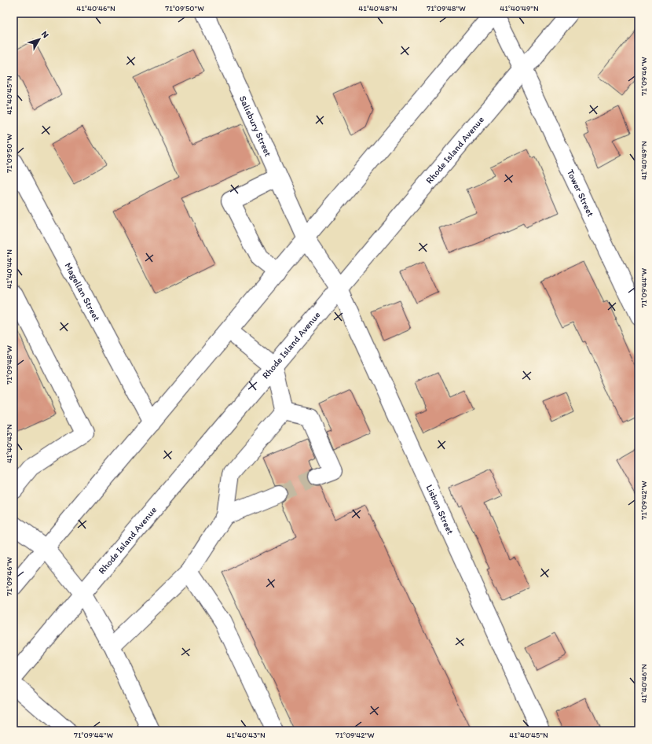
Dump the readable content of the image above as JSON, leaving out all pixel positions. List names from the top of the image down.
{
  "streets": {
    "main road": [
      "Salisbury Street",
      "Rhode Island Avenue",
      "Tower Street",
      "Magellan Street",
      "Lisbon Street"
    ]
  },
  "crossings": [
    ["Salisbury Street", "Lisbon Street"],
    ["Rhode Island Avenue", "Tower Street"],
    ["Rhode Island Avenue", "Lisbon Street"]
  ],
  "north": "top right",
  "coordinates": [
    "41°40'46\"N",
    "71°09'50\"W",
    "41°40'48\"N",
    "71°09'48\"W",
    "41°40'49\"N",
    "71°09'46\"W",
    "41°40'45\"N",
    "41°40'44\"N",
    "71°09'44\"W",
    "41°40'43\"N",
    "71°09'42\"W"
  ]
}
